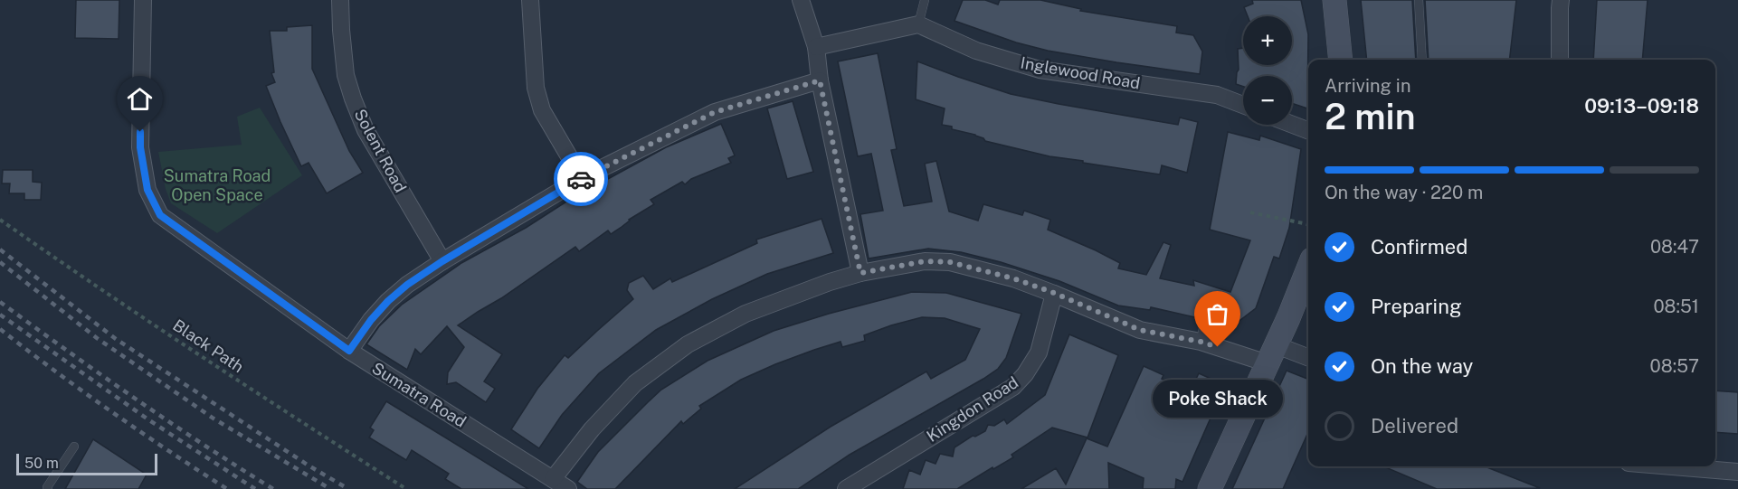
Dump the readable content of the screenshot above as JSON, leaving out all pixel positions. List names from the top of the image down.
{
  "streets": {
    "street": [
      "Inglewood Road",
      "Solent Road",
      "Sumatra Road",
      "Kingdon Road"
    ],
    "path": ["Black Path"]
  },
  "parks": ["Sumatra Road Open Space"],
  "places": ["Poke Shack"],
  "scale_bar": "50 m",
  "page": {
    "map_buttons": ["+", "−"],
    "heading": ["2 min", "Arriving in", "09:13–09:18"],
    "bar": "On the way · 220 m",
    "list": [
      ["Confirmed", "08:47"],
      ["Preparing", "08:51"],
      ["On the way", "08:57"],
      "Delivered"
    ],
    "bubble": "Poke Shack",
    "scale": "50 m"
  }
}
